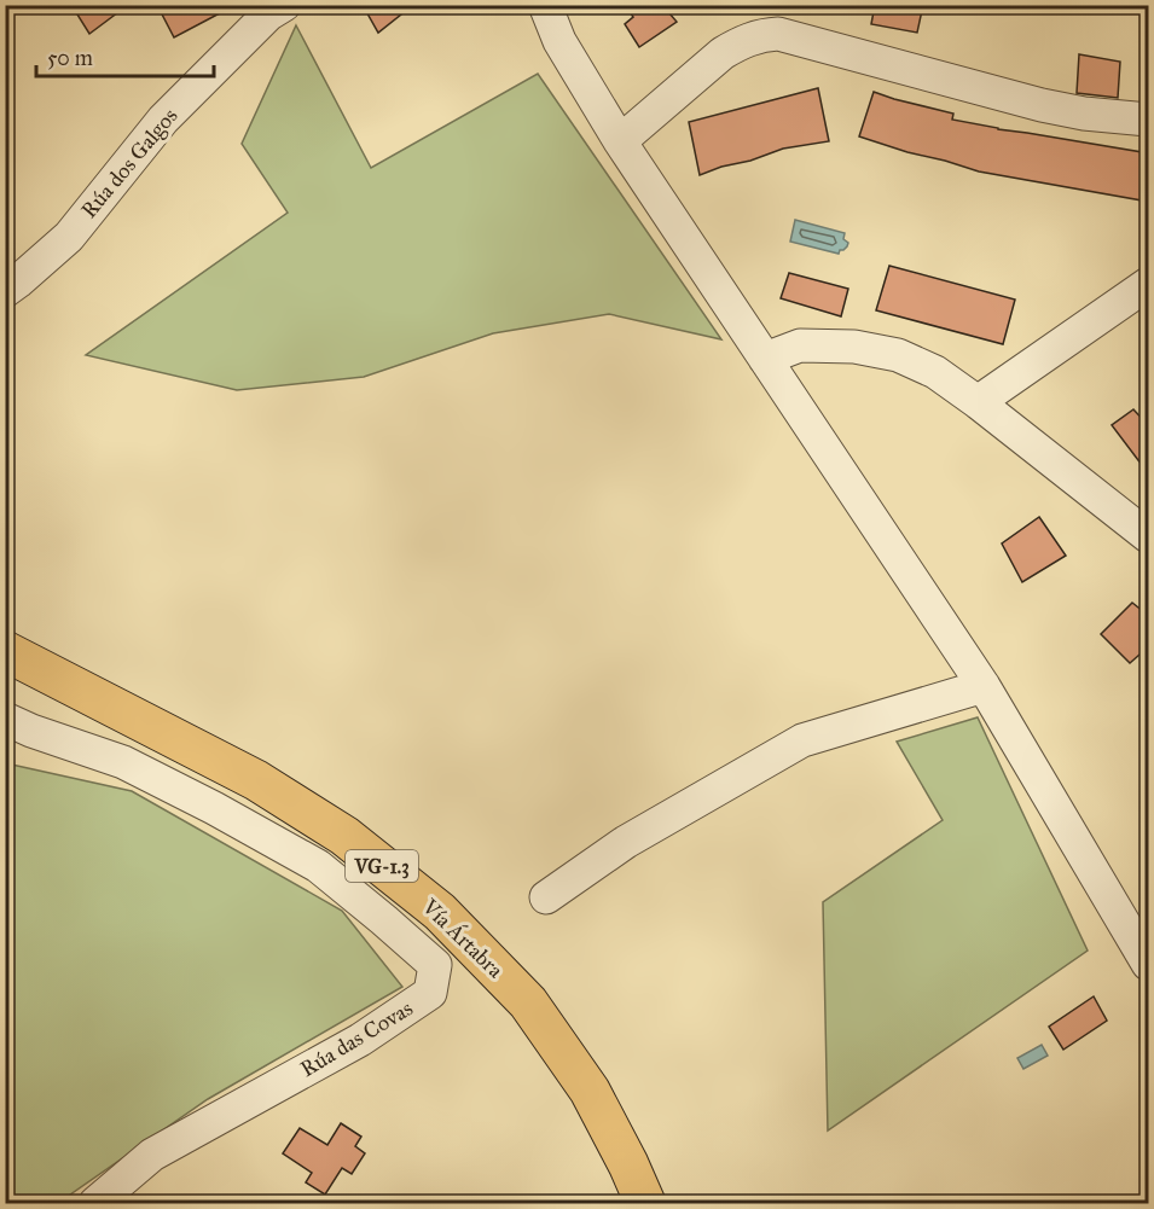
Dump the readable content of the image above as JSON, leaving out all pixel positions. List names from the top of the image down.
{
  "streets": {
    "highway": ["VG-1.3", "Vía Ártabra"],
    "street": ["Rúa dos Galgos", "Rúa das Covas"]
  },
  "scale_bar": "50 m"
}
